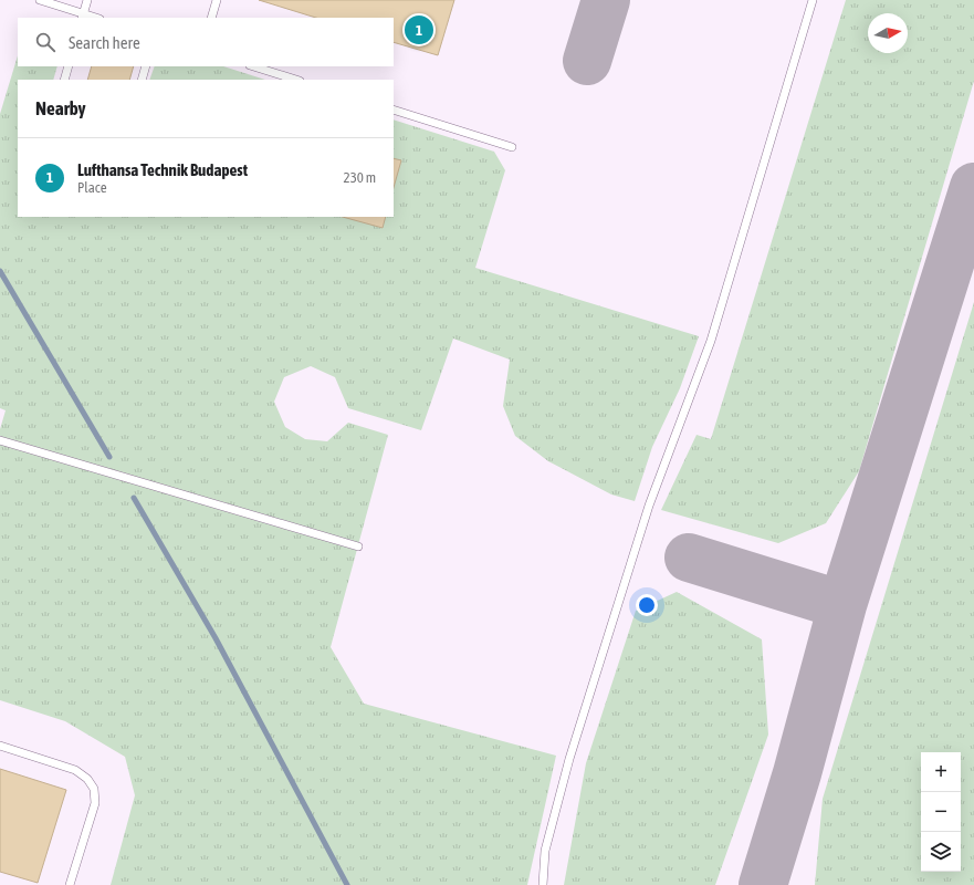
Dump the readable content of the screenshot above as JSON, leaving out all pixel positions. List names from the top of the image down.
{
  "north": "right",
  "page": {
    "pins": "1",
    "search": "Search here",
    "heading": "Nearby",
    "list": [
      {
        "mark": "1",
        "name": "Lufthansa Technik Budapest",
        "note": "Place",
        "value": "230 m"
      }
    ],
    "map_buttons": ["+", "−"]
  }
}
